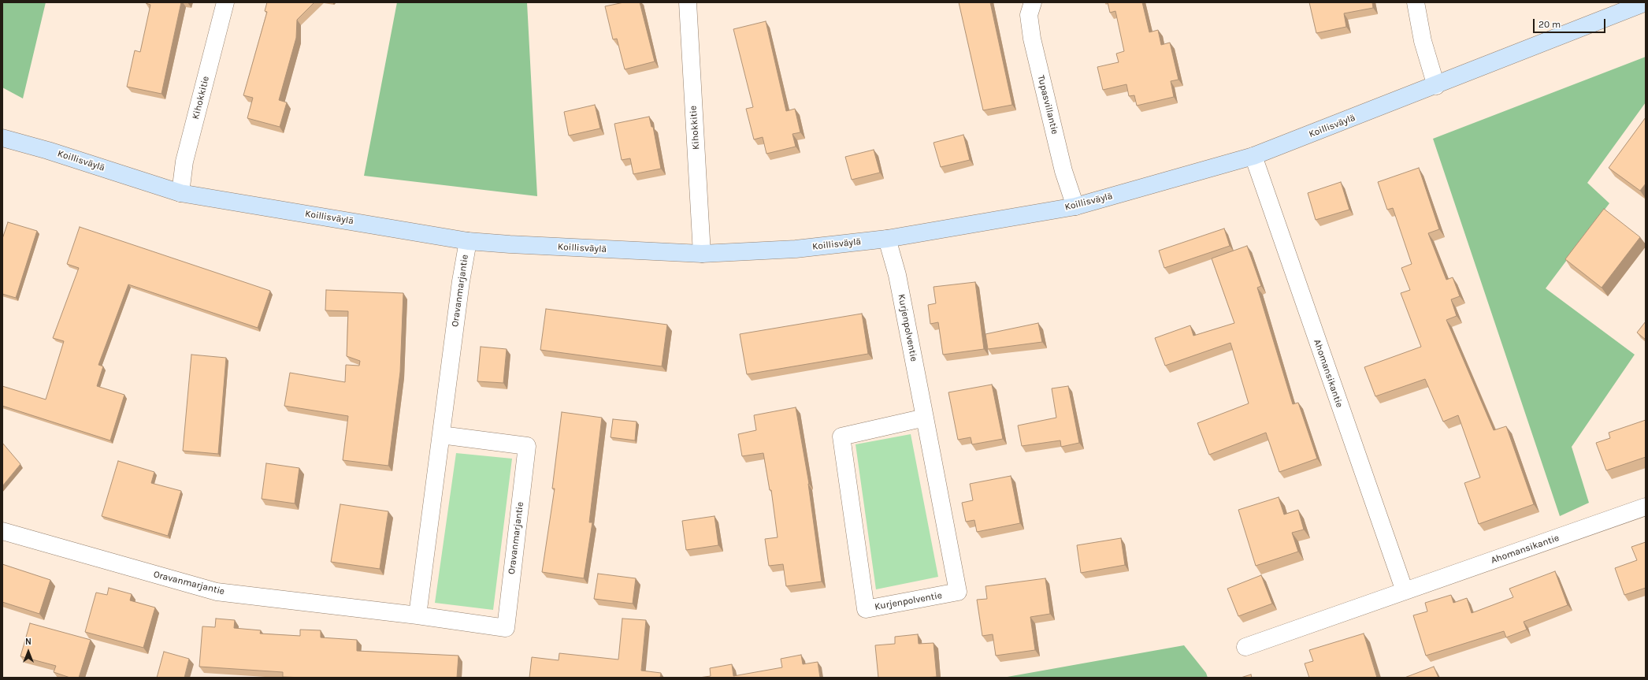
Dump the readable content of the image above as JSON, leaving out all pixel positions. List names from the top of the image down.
{
  "streets": {
    "street": [
      "Kihokkitie",
      "Tupasvillantie",
      "Koillisväylä",
      "Oravanmarjantie",
      "Kurjenpolventie",
      "Ahomansikantie"
    ]
  },
  "crossings": [
    ["Kihokkitie", "Koillisväylä"],
    ["Tupasvillantie", "Koillisväylä"],
    ["Koillisväylä", "Oravanmarjantie"],
    ["Koillisväylä", "Kurjenpolventie"],
    ["Koillisväylä", "Ahomansikantie"]
  ],
  "scale_bar": "20 m",
  "north": "top"
}
